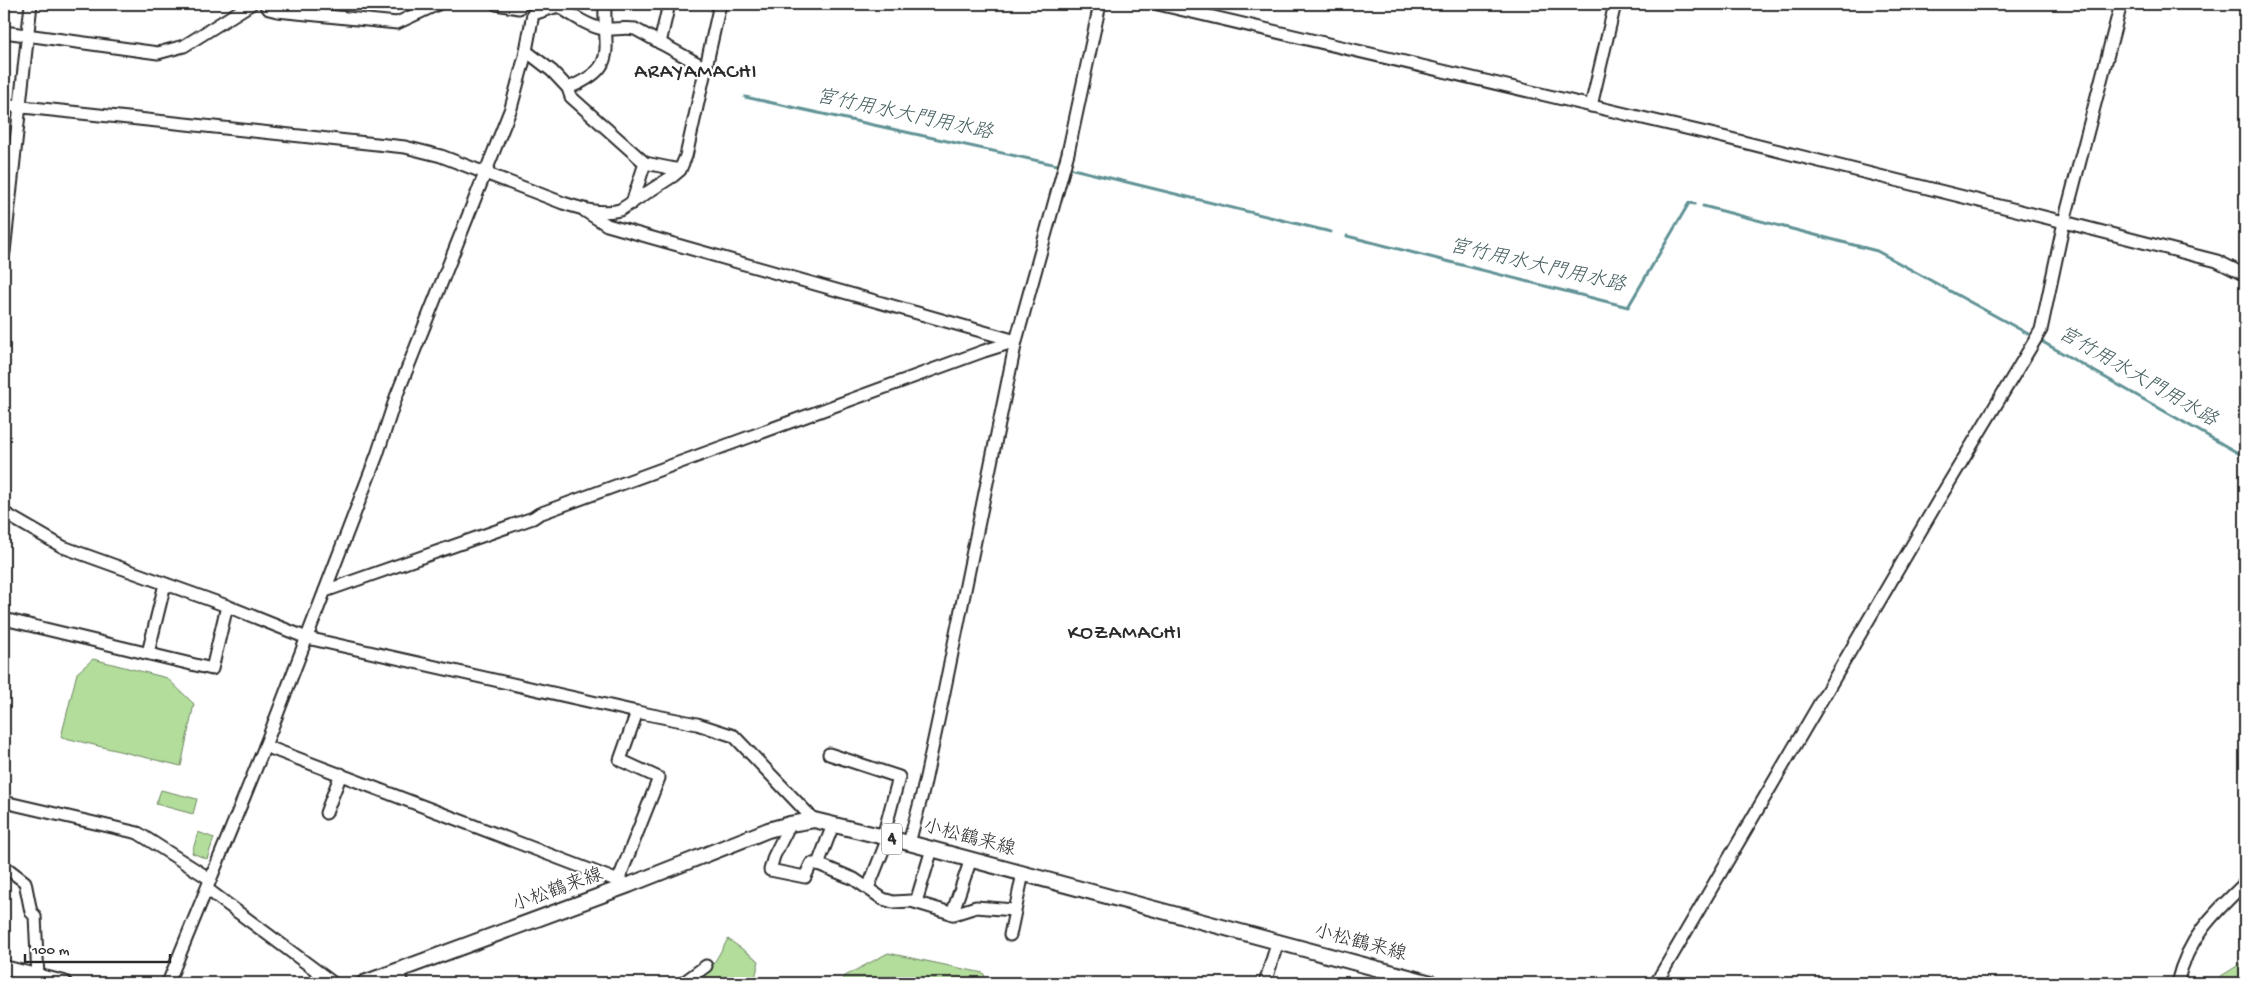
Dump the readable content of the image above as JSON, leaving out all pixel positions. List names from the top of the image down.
{
  "streets": {
    "main road": ["4", "小松鶴来線"]
  },
  "districts": ["ARAYAMACHI", "KOZAMACHI"],
  "water": ["宮竹用水大門用水路"],
  "scale_bar": "100 m"
}
